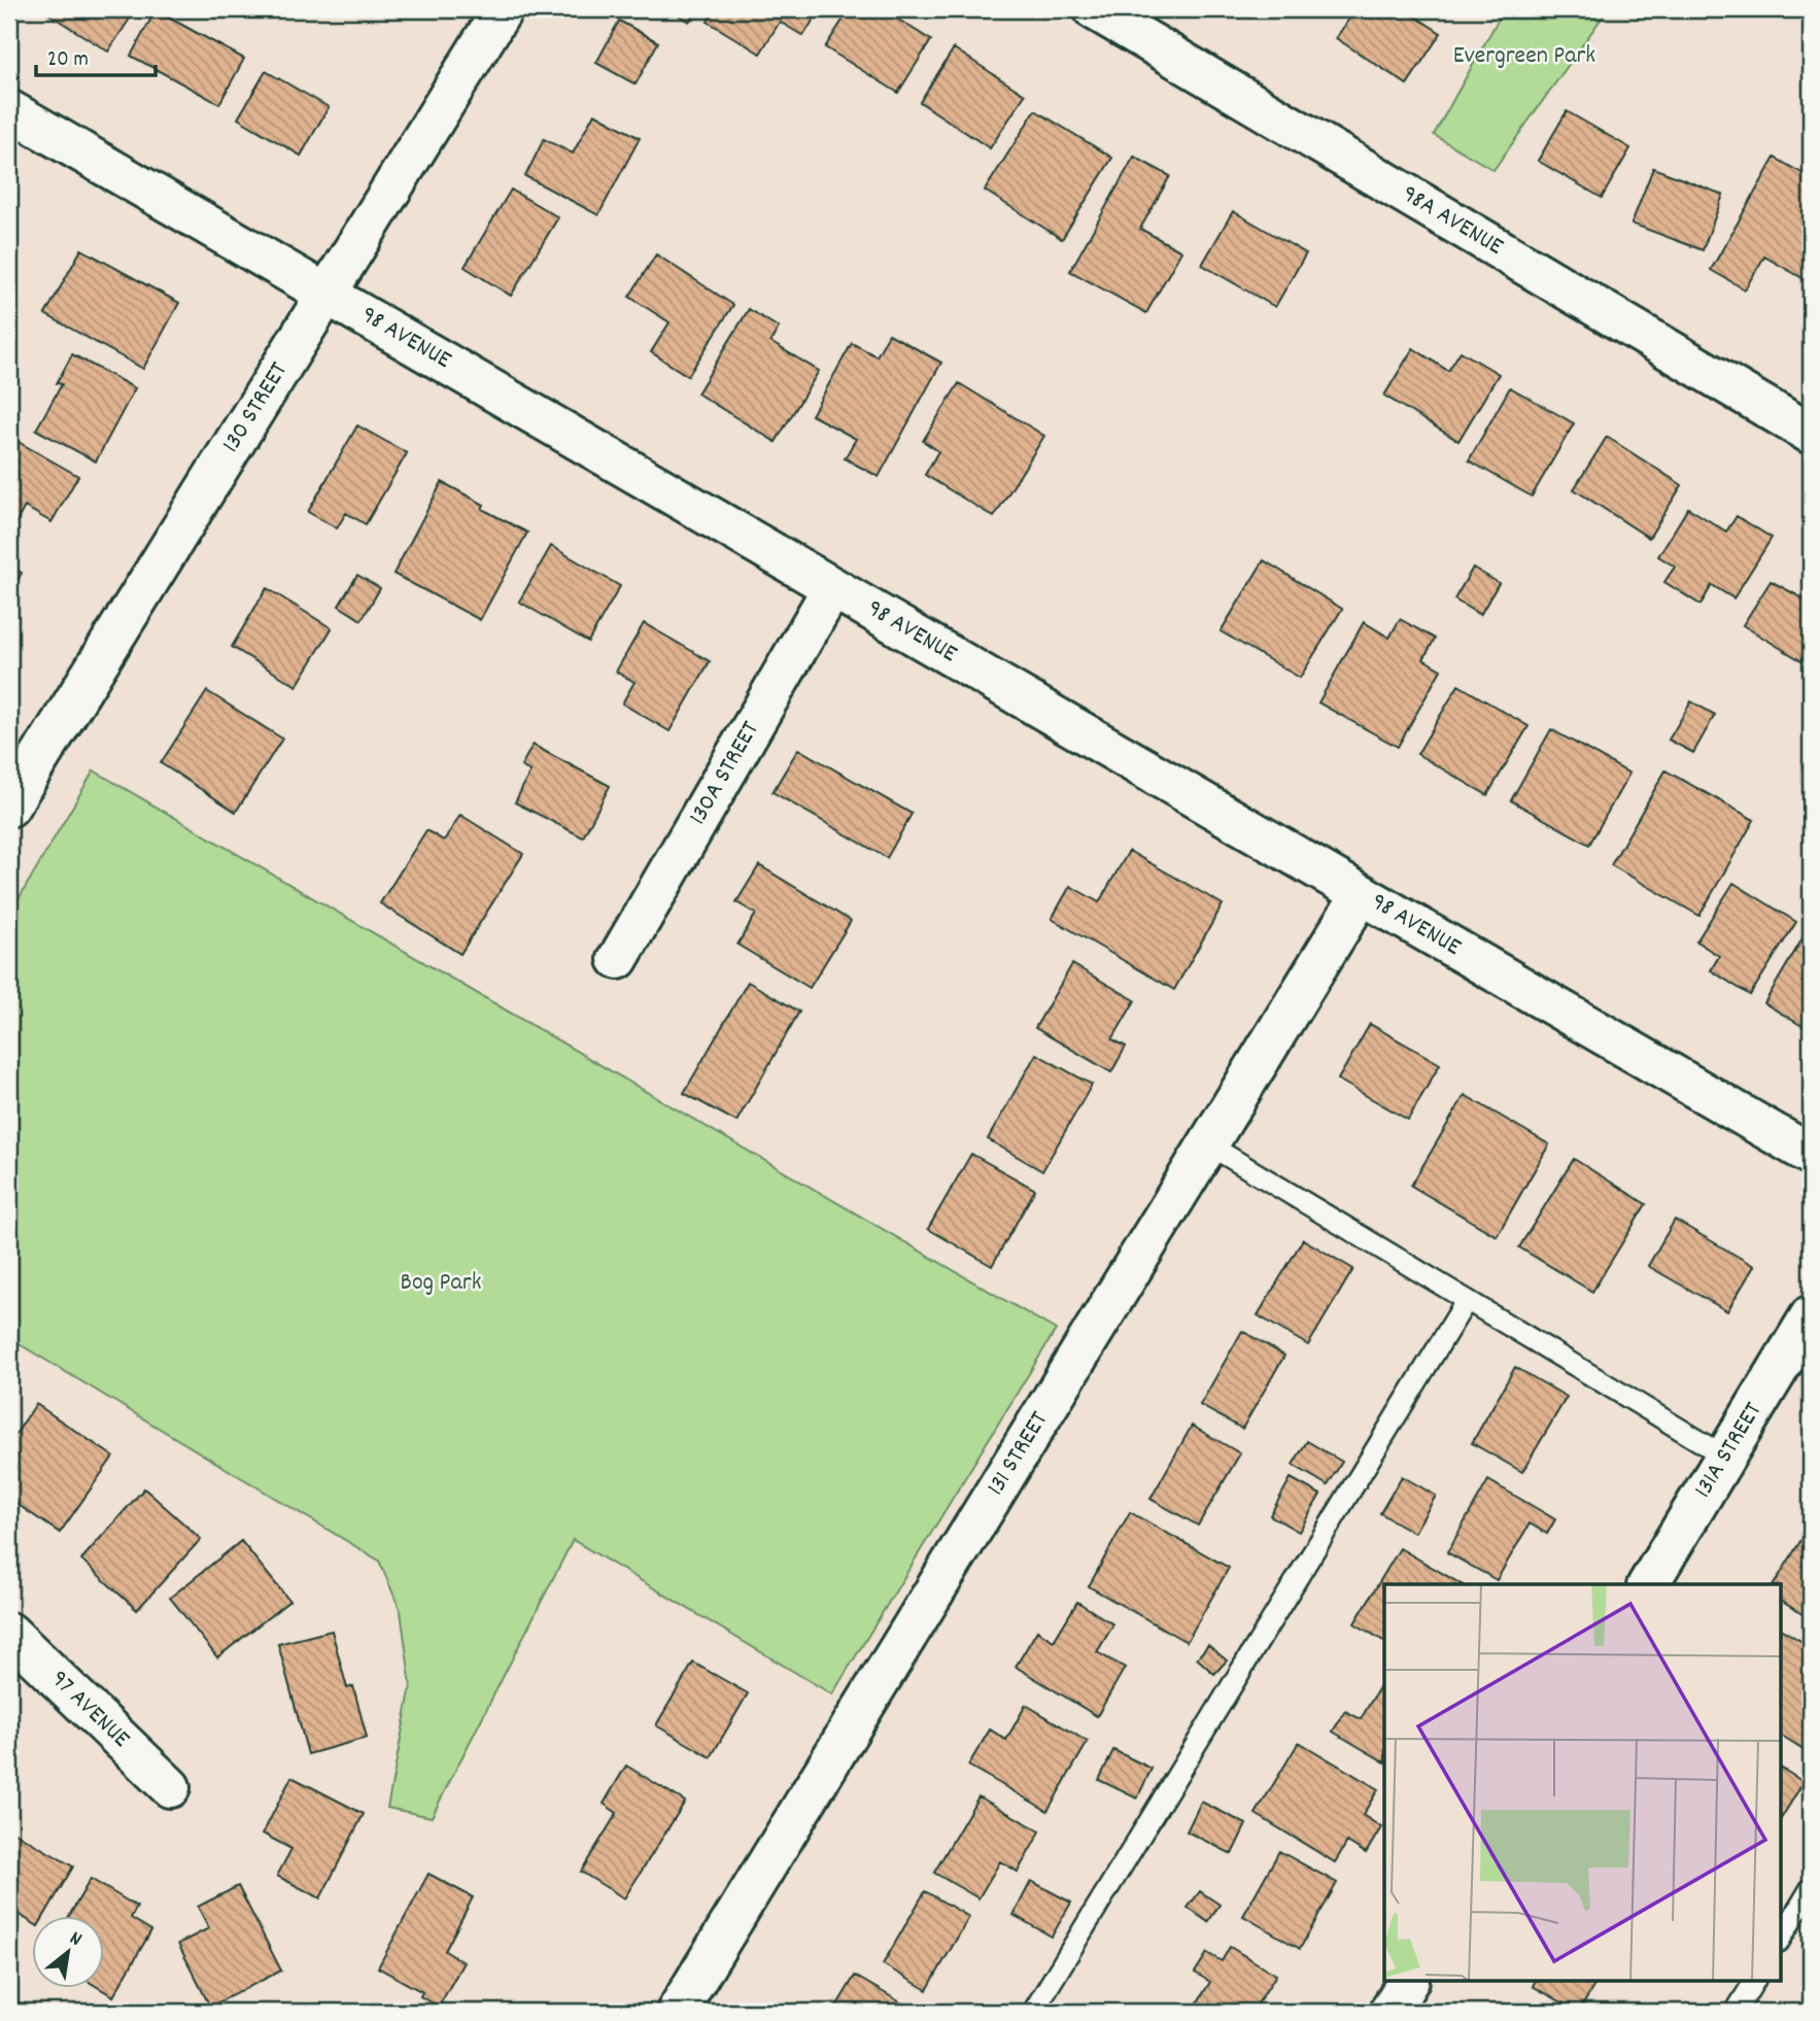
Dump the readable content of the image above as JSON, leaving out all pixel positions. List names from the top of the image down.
{
  "streets": {
    "street": [
      "98A AVENUE",
      "98 AVENUE",
      "130 STREET",
      "130A STREET",
      "131A STREET",
      "131 STREET",
      "97 AVENUE"
    ]
  },
  "crossings": [
    ["98 AVENUE", "130 STREET"],
    ["98 AVENUE", "130A STREET"],
    ["98 AVENUE", "131 STREET"]
  ],
  "parks": ["Evergreen Park", "Bog Park"],
  "scale_bar": "20 m",
  "north": "top right"
}
